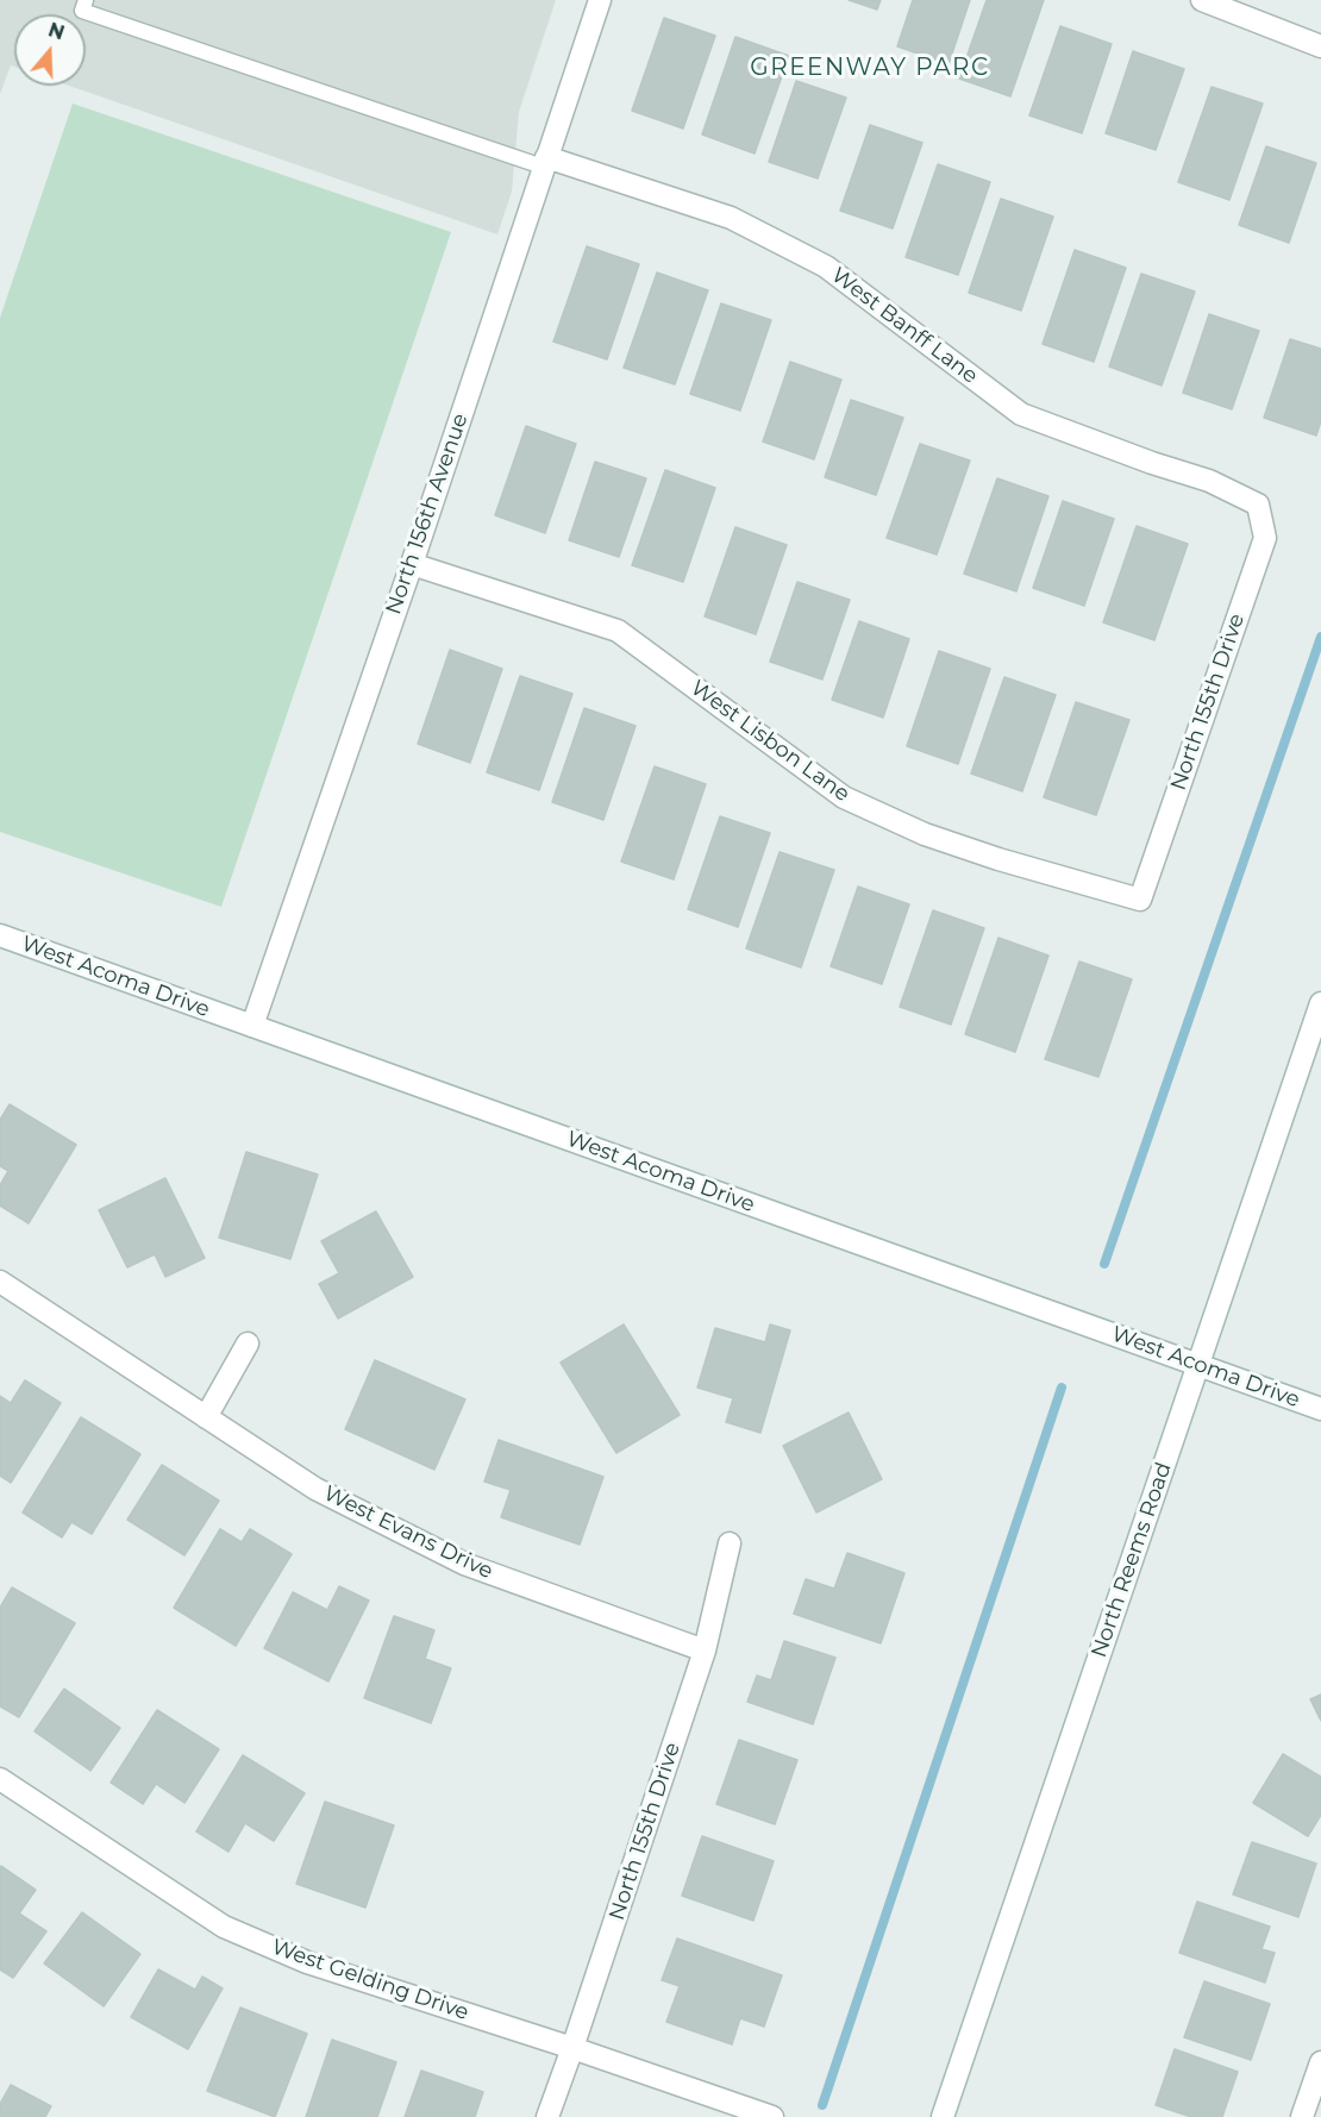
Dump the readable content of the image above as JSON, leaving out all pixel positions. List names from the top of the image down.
{
  "streets": {
    "street": [
      "West Banff Lane",
      "North 156th Avenue",
      "North 155th Drive",
      "West Lisbon Lane",
      "West Acoma Drive",
      "West Evans Drive",
      "North Reems Road",
      "West Gelding Drive"
    ]
  },
  "crossings": [
    ["West Banff Lane", "North 156th Avenue"],
    ["West Banff Lane", "North 155th Drive"],
    ["North 156th Avenue", "West Lisbon Lane"],
    ["North 156th Avenue", "West Acoma Drive"],
    ["North 155th Drive", "West Lisbon Lane"],
    ["North 155th Drive", "West Evans Drive"],
    ["North 155th Drive", "West Gelding Drive"],
    ["West Acoma Drive", "North Reems Road"]
  ],
  "districts": ["GREENWAY PARC"],
  "north": "top"
}
